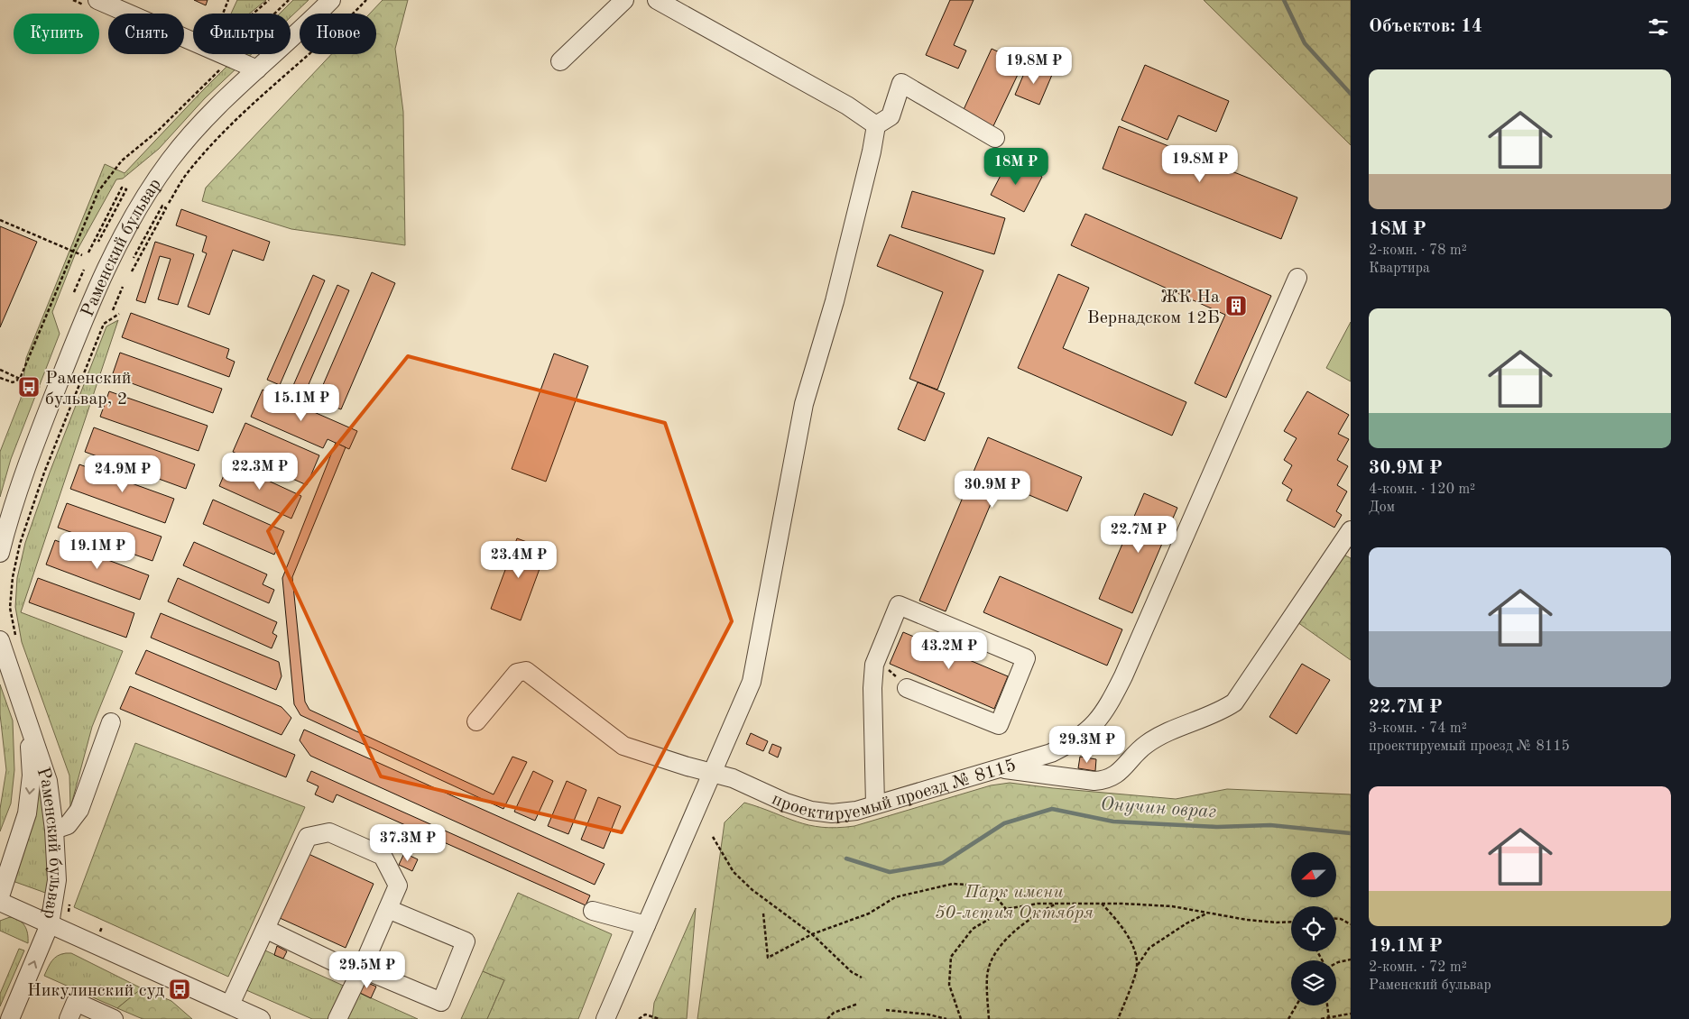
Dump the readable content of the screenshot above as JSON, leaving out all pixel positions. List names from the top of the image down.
{
  "streets": {
    "street": ["Раменский бульвар", "проектируемый проезд № 8115"]
  },
  "water": ["Онучин овраг"],
  "parks": ["Парк имени 50-летия Октября"],
  "places": {
    "building": ["ЖК На Вернадском 12Б"],
    "bus stop": ["Раменский бульвар, 2", "Никулинский суд"]
  },
  "north": "left",
  "page": {
    "heading": "Объектов: 14",
    "chip": [
      "Купить",
      "Снять",
      "Фильтры",
      "Новое"
    ],
    "price": [
      "19.8M ₽",
      "19.8M ₽",
      "18M ₽",
      "15.1M ₽",
      "22.3M ₽",
      "24.9M ₽",
      "30.9M ₽",
      "22.7M ₽",
      "19.1M ₽",
      "23.4M ₽",
      "43.2M ₽",
      "29.3M ₽",
      "37.3M ₽",
      "29.5M ₽"
    ],
    "list": [
      {
        "name": "18M ₽",
        "note": "2-комн. · 78 m² · Квартира"
      },
      {
        "name": "30.9M ₽",
        "note": "4-комн. · 120 m² · Дом"
      },
      {
        "name": "22.7M ₽",
        "note": "3-комн. · 74 m² · проектируемый проезд № 8115"
      },
      {
        "name": "19.1M ₽",
        "note": "2-комн. · 72 m² · Раменский бульвар"
      }
    ]
  }
}
